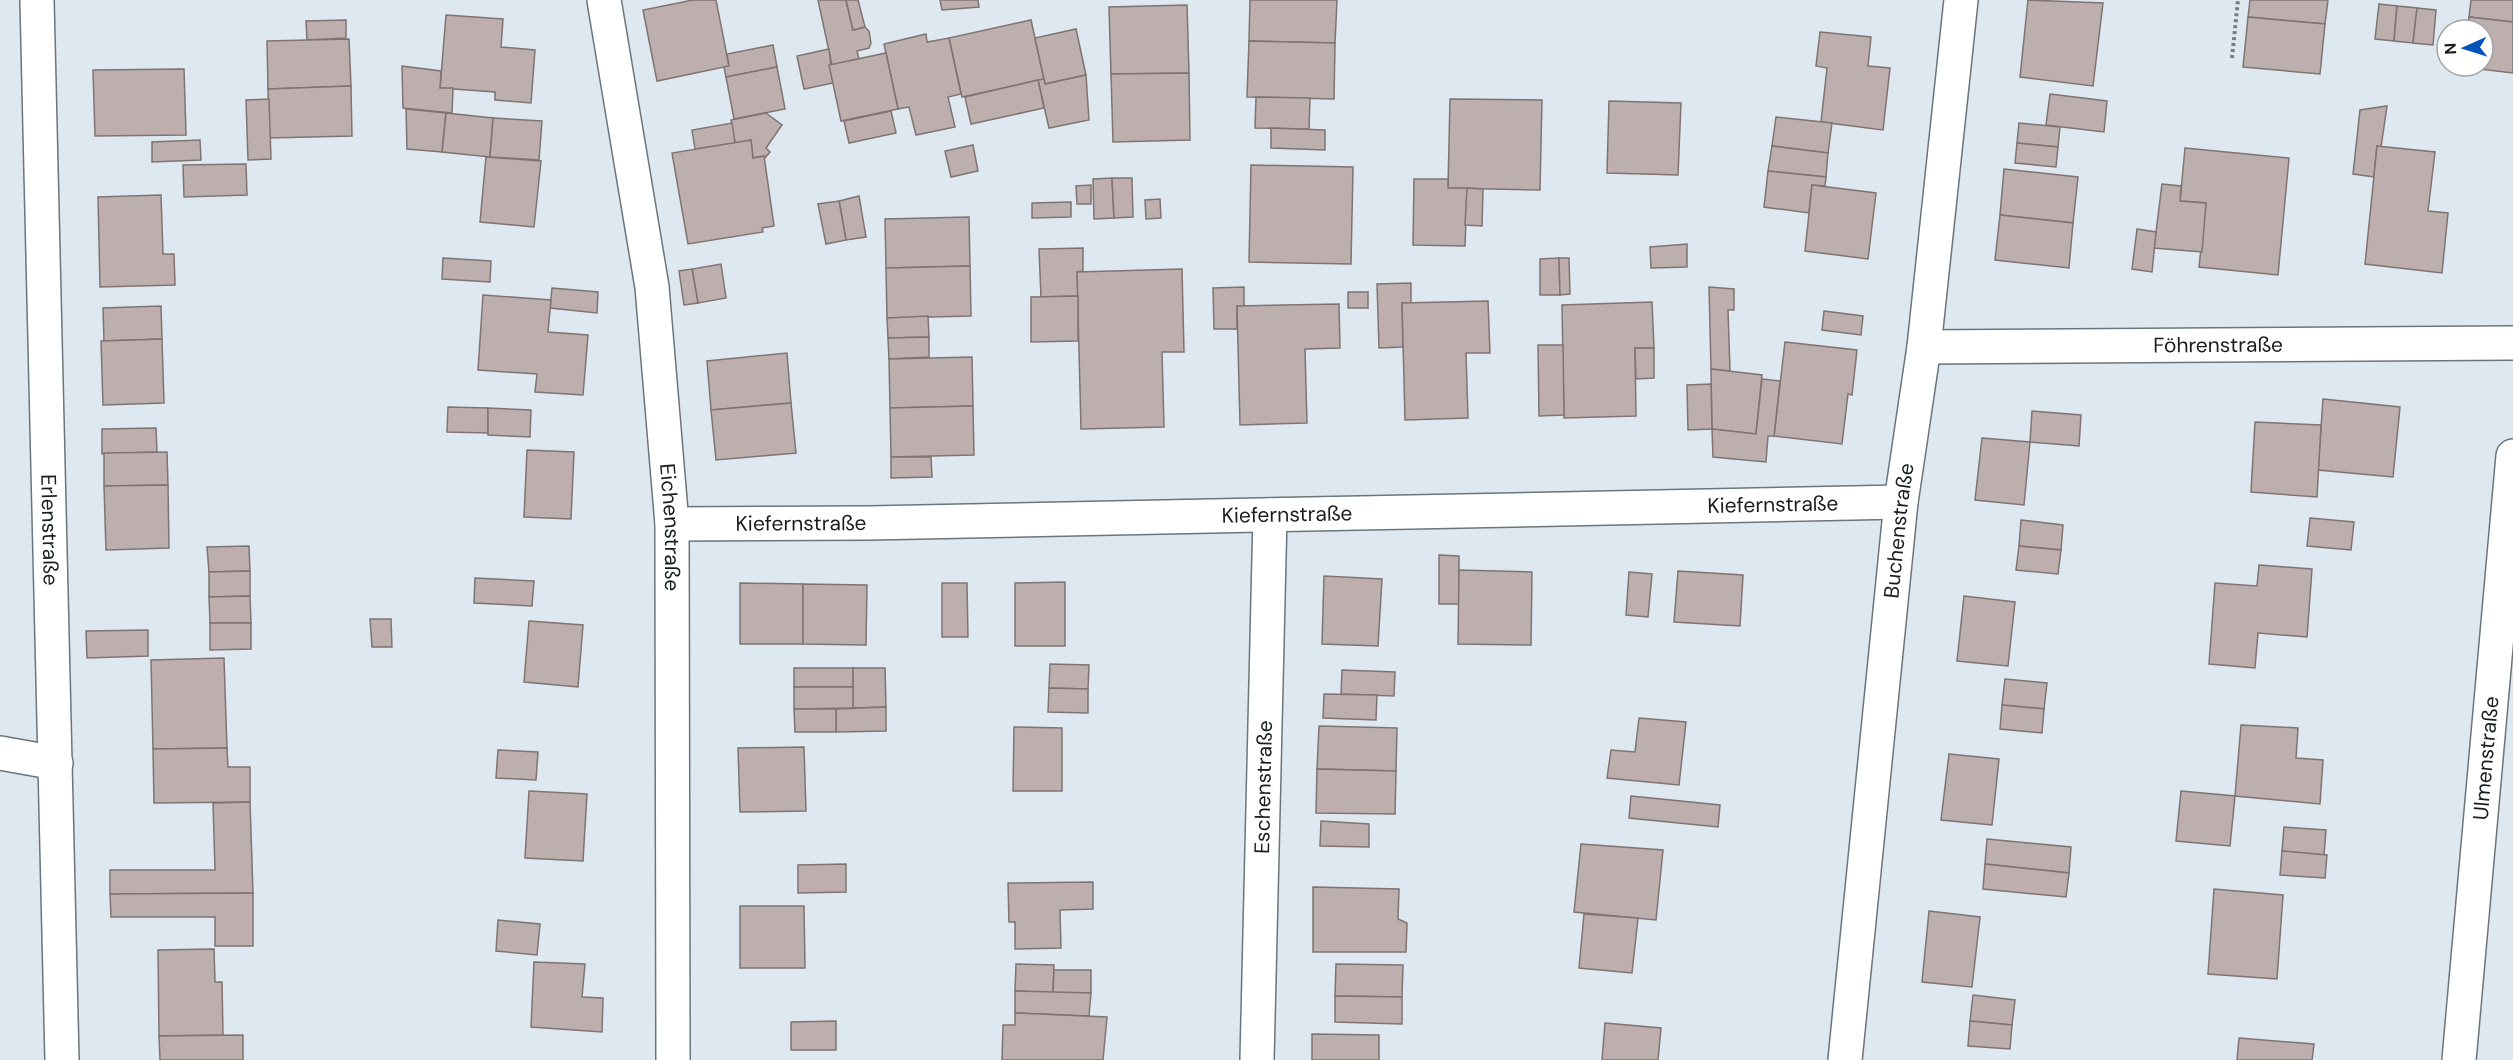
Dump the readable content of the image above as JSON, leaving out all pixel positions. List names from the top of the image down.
{
  "streets": {
    "street": [
      "Föhrenstraße",
      "Kiefernstraße",
      "Eichenstraße",
      "Erlenstraße",
      "Buchenstraße",
      "Ulmenstraße",
      "Eschenstraße"
    ]
  },
  "crossings": [
    ["Föhrenstraße", "Buchenstraße"],
    ["Kiefernstraße", "Eichenstraße"],
    ["Kiefernstraße", "Buchenstraße"],
    ["Kiefernstraße", "Eschenstraße"]
  ],
  "north": "left"
}
